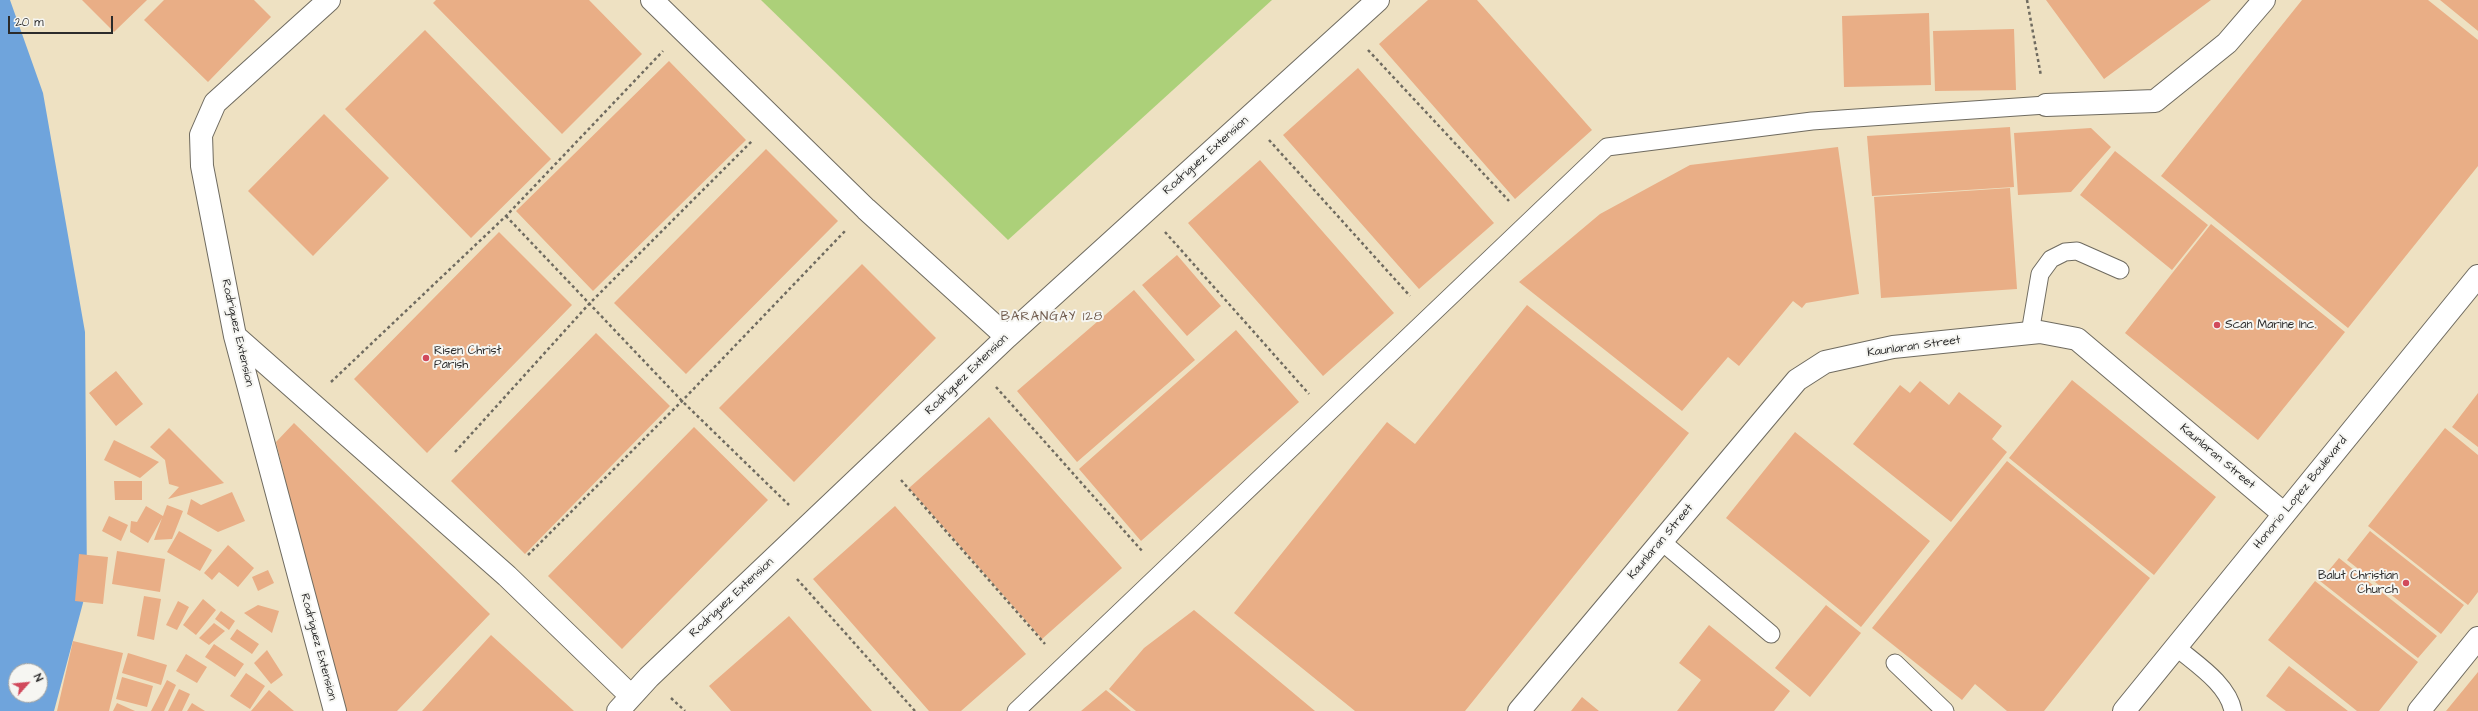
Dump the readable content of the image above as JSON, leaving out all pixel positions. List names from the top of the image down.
{
  "streets": {
    "street": ["Rodriguez Extension", "Kaunlaran Street", "Honorio Lopez Boulevard"]
  },
  "crossings": [
    ["Kaunlaran Street", "Honorio Lopez Boulevard"]
  ],
  "districts": ["BARANGAY 128"],
  "places": ["Scan Marine Inc.", "Risen Christ Parish", "Balut Christian Church"],
  "scale_bar": "20 m",
  "north": "top right"
}
